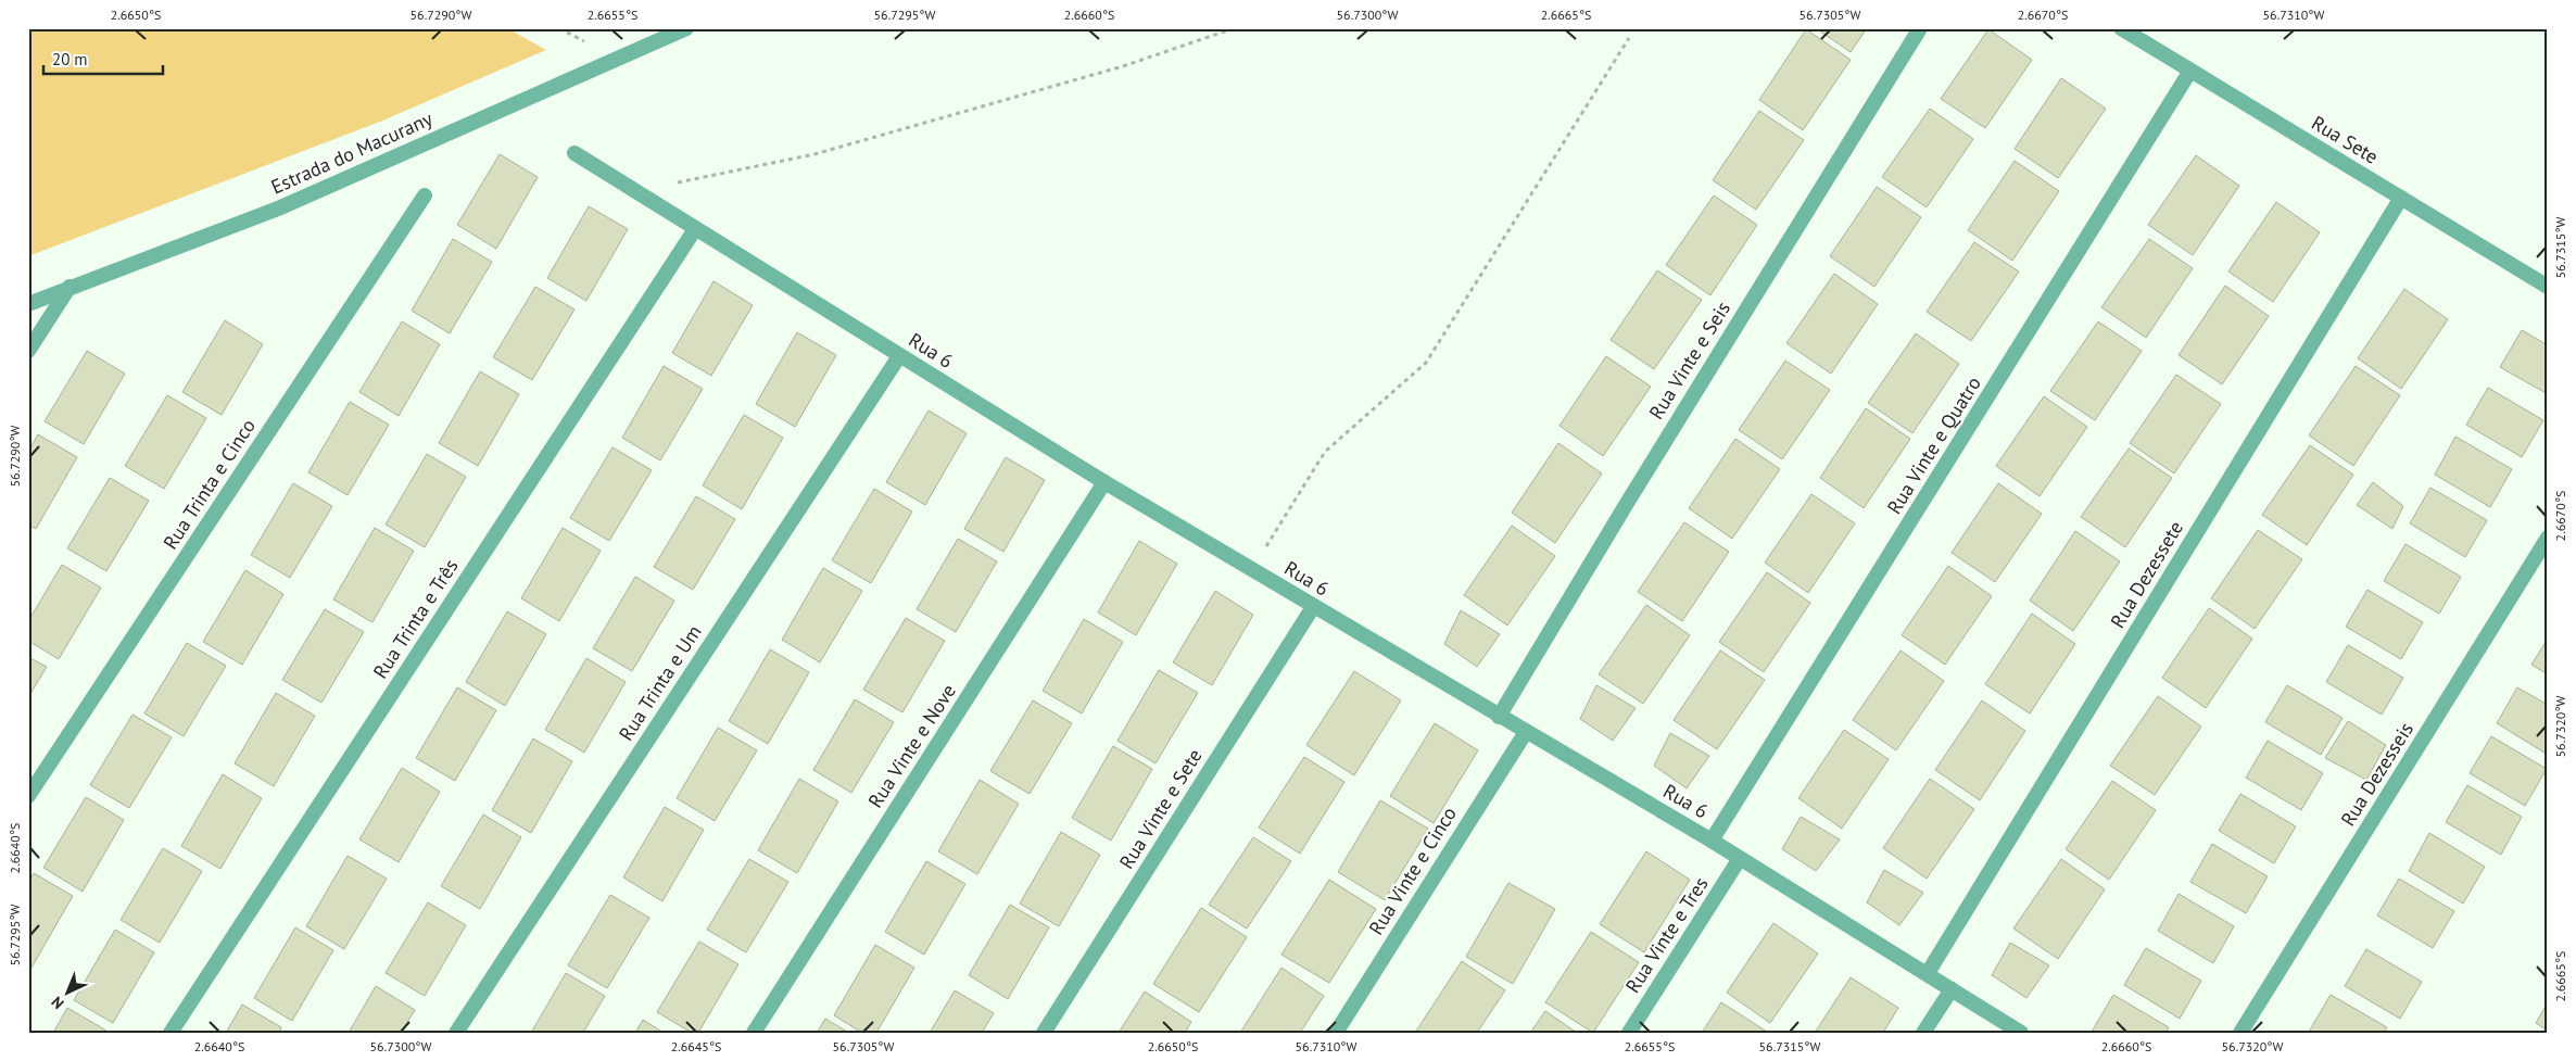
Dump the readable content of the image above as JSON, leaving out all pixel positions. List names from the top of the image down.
{
  "streets": {
    "street": [
      "Rua Sete",
      "Estrada do Macurany",
      "Rua 6",
      "Rua Vinte e Seis",
      "Rua Vinte e Quatro",
      "Rua Trinta e Cinco",
      "Rua Dezessete",
      "Rua Trinta e Três",
      "Rua Trinta e Um",
      "Rua Vinte e Nove",
      "Rua Dezesseis",
      "Rua Vinte e Sete",
      "Rua Vinte e Cinco",
      "Rua Vinte e Tres"
    ]
  },
  "crossings": [
    ["Rua Sete", "Rua Vinte e Quatro"],
    ["Rua Sete", "Rua Dezessete"],
    ["Rua 6", "Rua Vinte e Seis"],
    ["Rua 6", "Rua Vinte e Quatro"],
    ["Rua 6", "Rua Dezessete"],
    ["Rua 6", "Rua Trinta e Três"],
    ["Rua 6", "Rua Trinta e Um"],
    ["Rua 6", "Rua Vinte e Nove"],
    ["Rua 6", "Rua Vinte e Sete"],
    ["Rua 6", "Rua Vinte e Cinco"],
    ["Rua 6", "Rua Vinte e Tres"]
  ],
  "scale_bar": "20 m",
  "north": "bottom left",
  "coordinates": [
    "2.6650°S",
    "56.7290°W",
    "2.6655°S",
    "56.7295°W",
    "2.6660°S",
    "56.7300°W",
    "2.6665°S",
    "56.7305°W",
    "2.6670°S",
    "56.7310°W",
    "56.7315°W",
    "56.7320°W",
    "2.6640°S",
    "2.6645°S"
  ]
}
